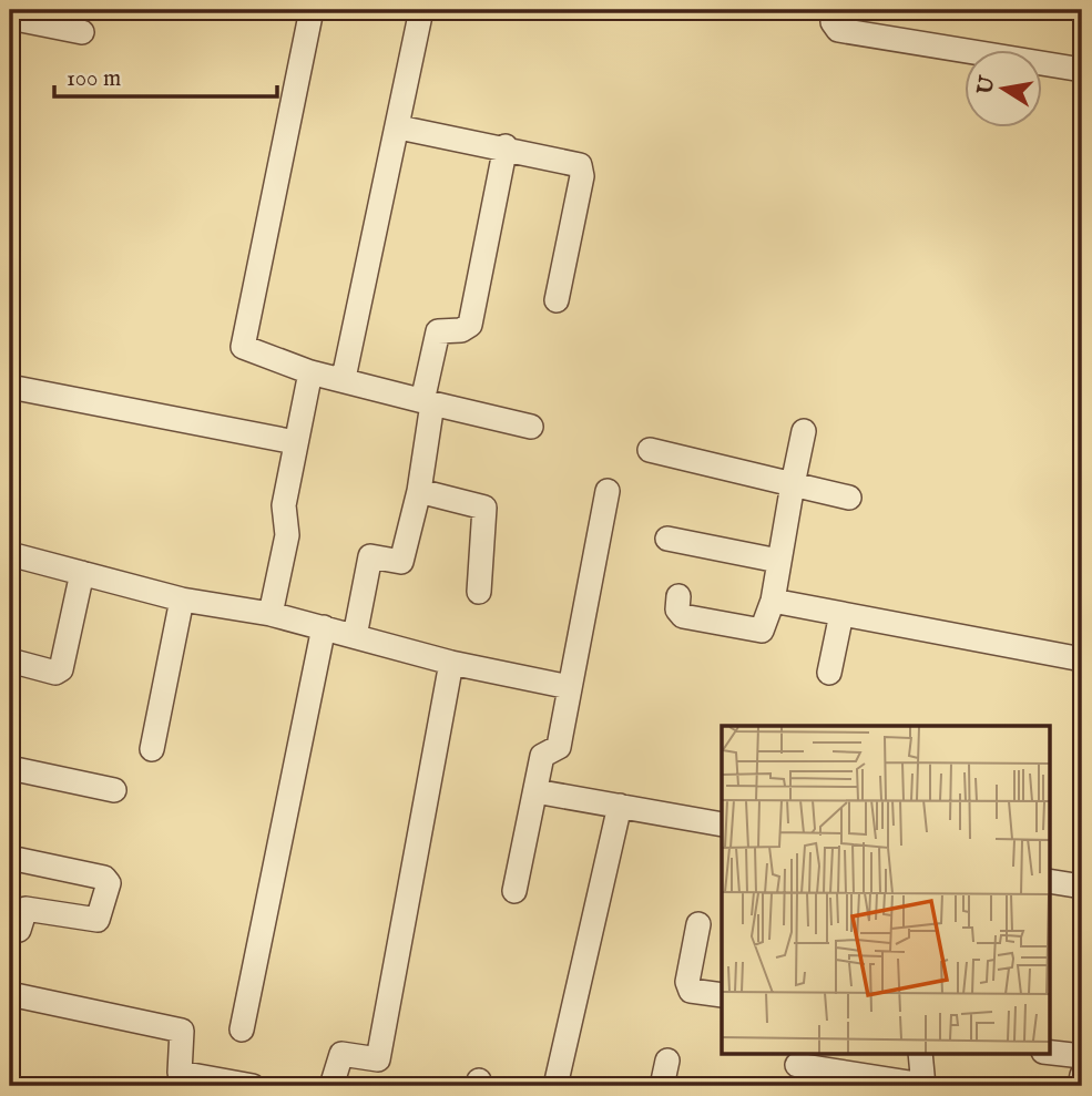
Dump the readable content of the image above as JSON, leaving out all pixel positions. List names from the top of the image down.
{
  "scale_bar": "100 m",
  "north": "left"
}
